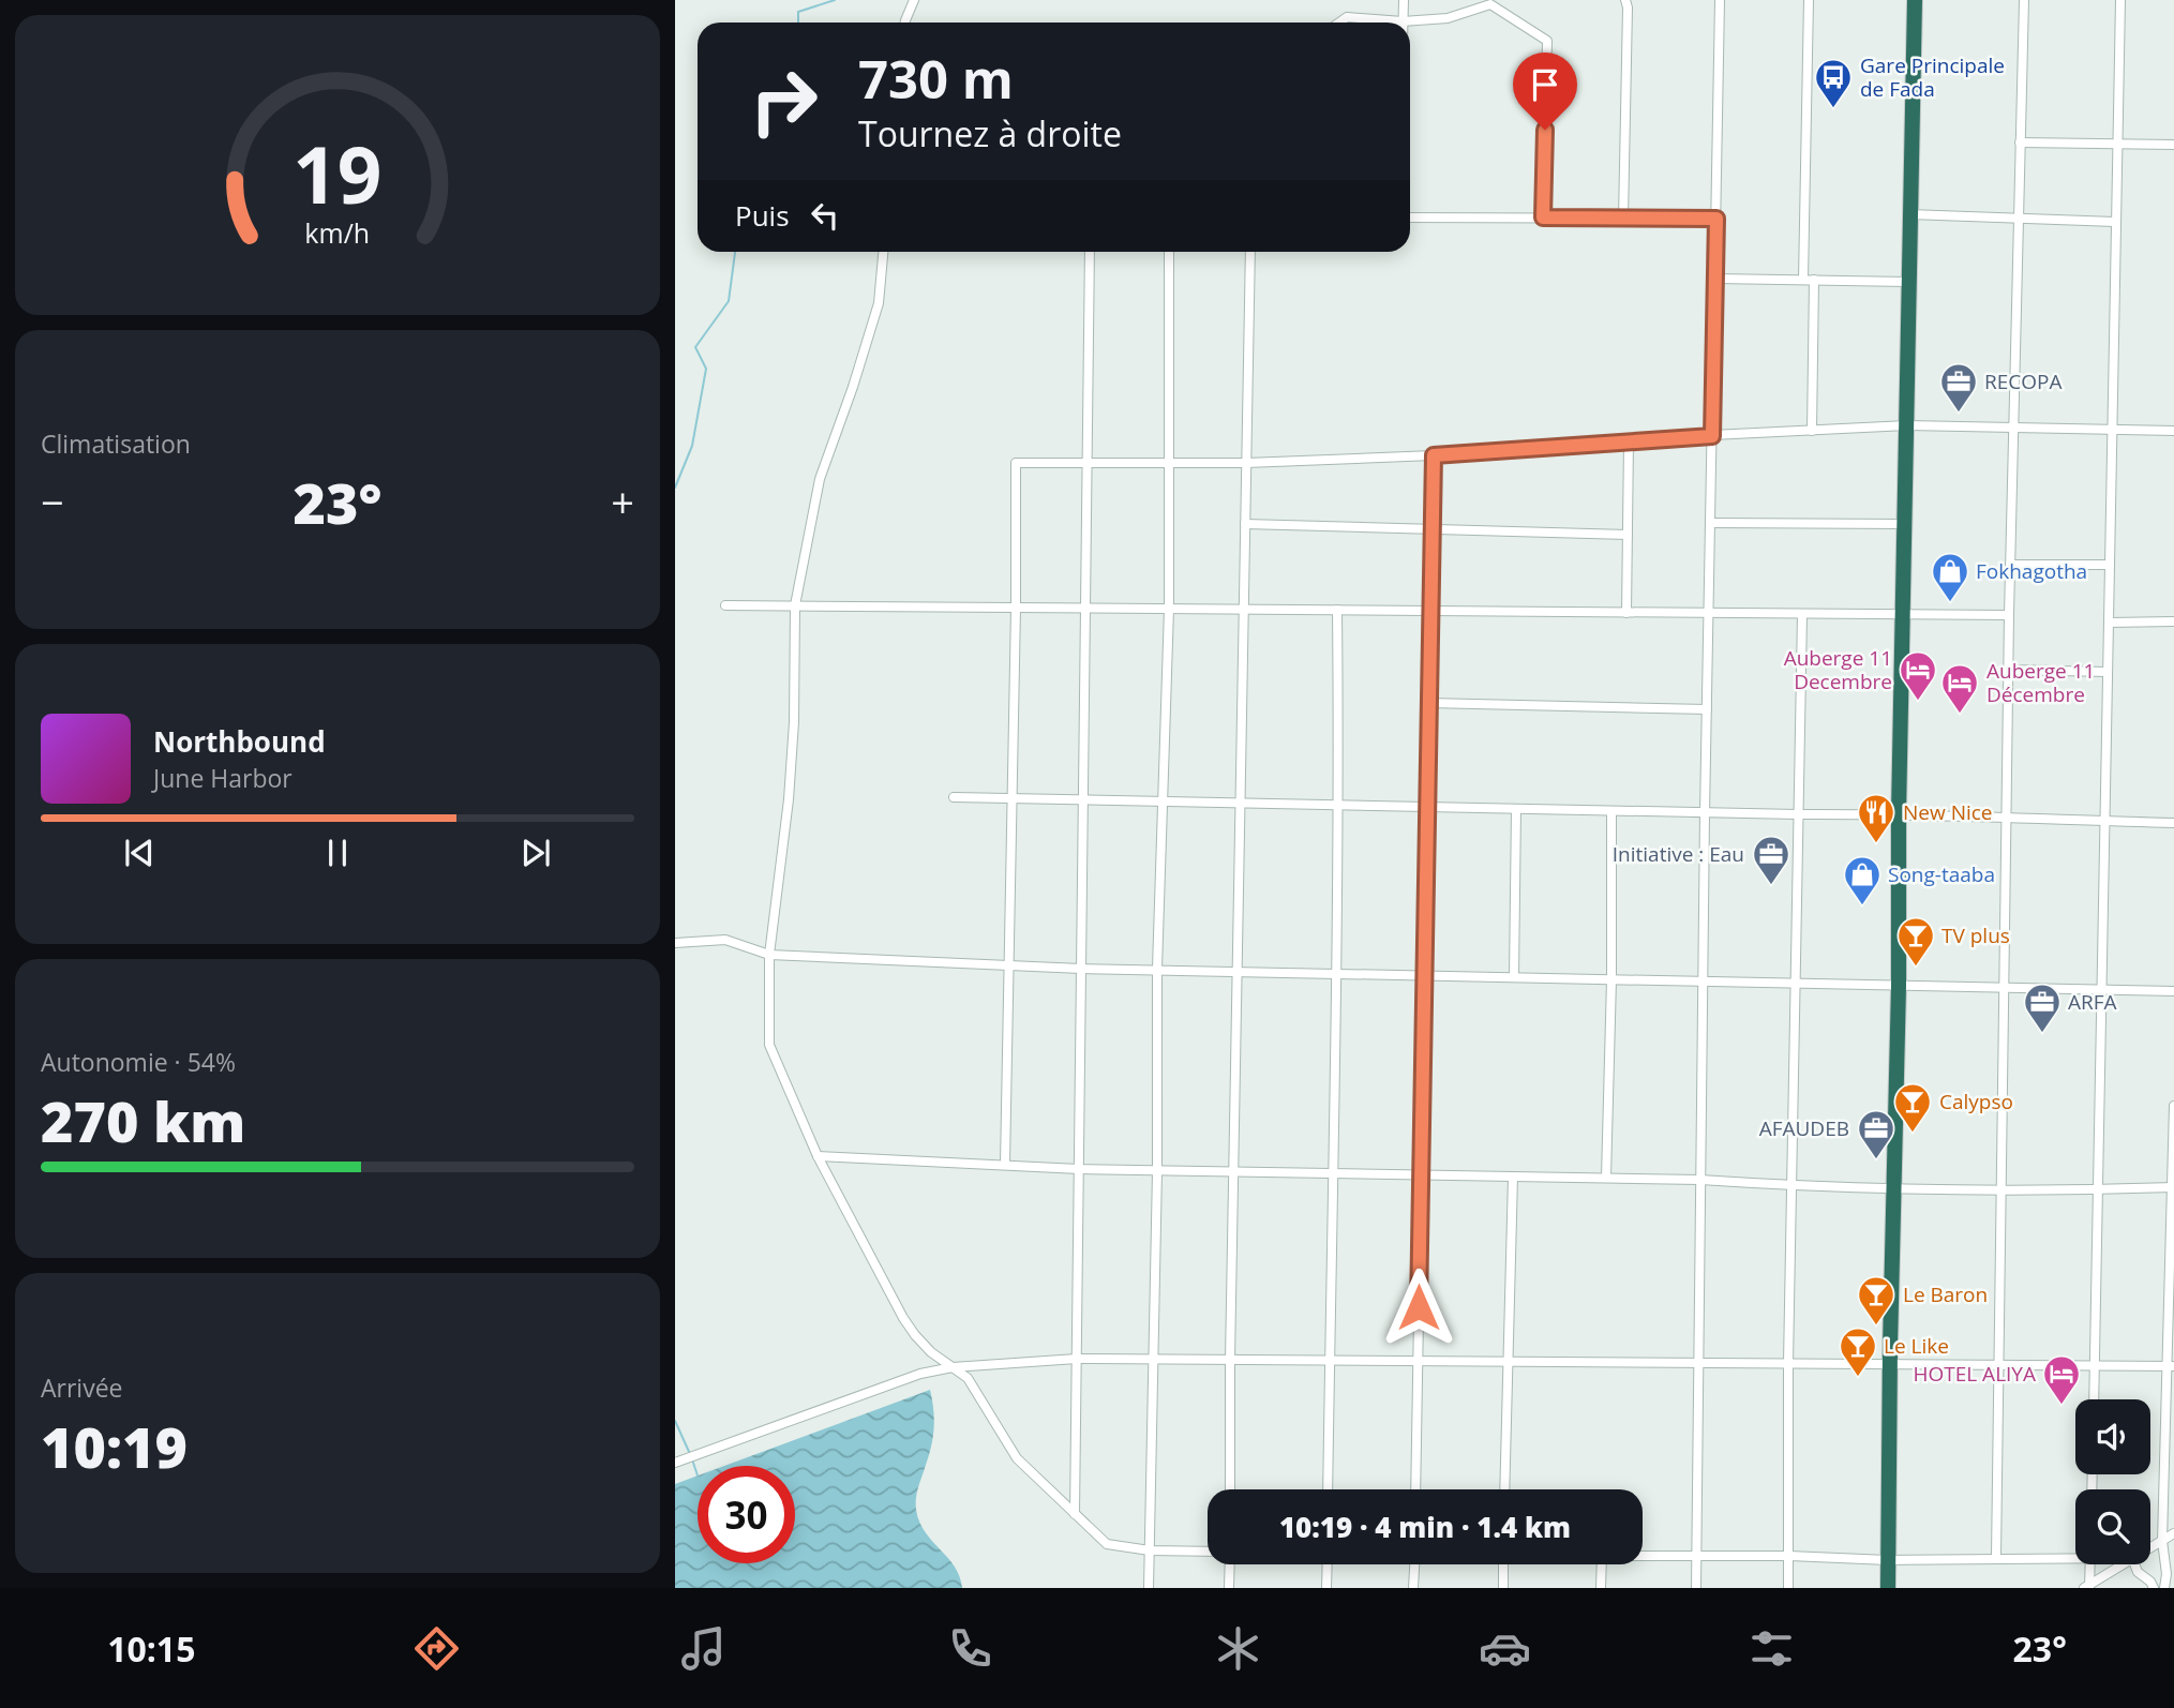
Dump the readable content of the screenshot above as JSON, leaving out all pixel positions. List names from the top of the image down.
{
  "places": {
    "bus stop": ["Gare Principale de Fada"],
    "office": [
      "RECOPA",
      "Initiative : Eau",
      "ARFA",
      "AFAUDEB"
    ],
    "shop": ["Fokhagotha", "Song-taaba"],
    "hotel": ["Auberge 11 Decembre", "Auberge 11 Décembre", "HOTEL ALIYA"],
    "restaurant": ["New Nice"],
    "bar": [
      "TV plus",
      "Calypso",
      "Le Baron",
      "Le Like"
    ]
  },
  "page": {
    "turn": ["730 m", "Tournez à droite"],
    "then": "Puis",
    "tile": [
      "Climatisation",
      ["Autonomie · 54%", "270 km"],
      ["Arrivée", "10:19"]
    ],
    "heat": ["−", "23°", "+"],
    "song": ["Northbound", "June Harbor"],
    "limit": "30",
    "trip": "10:19 · 4 min · 1.4 km",
    "tabs": ["10:15", "23°"],
    "gauge": ["19", "km/h"]
  }
}
